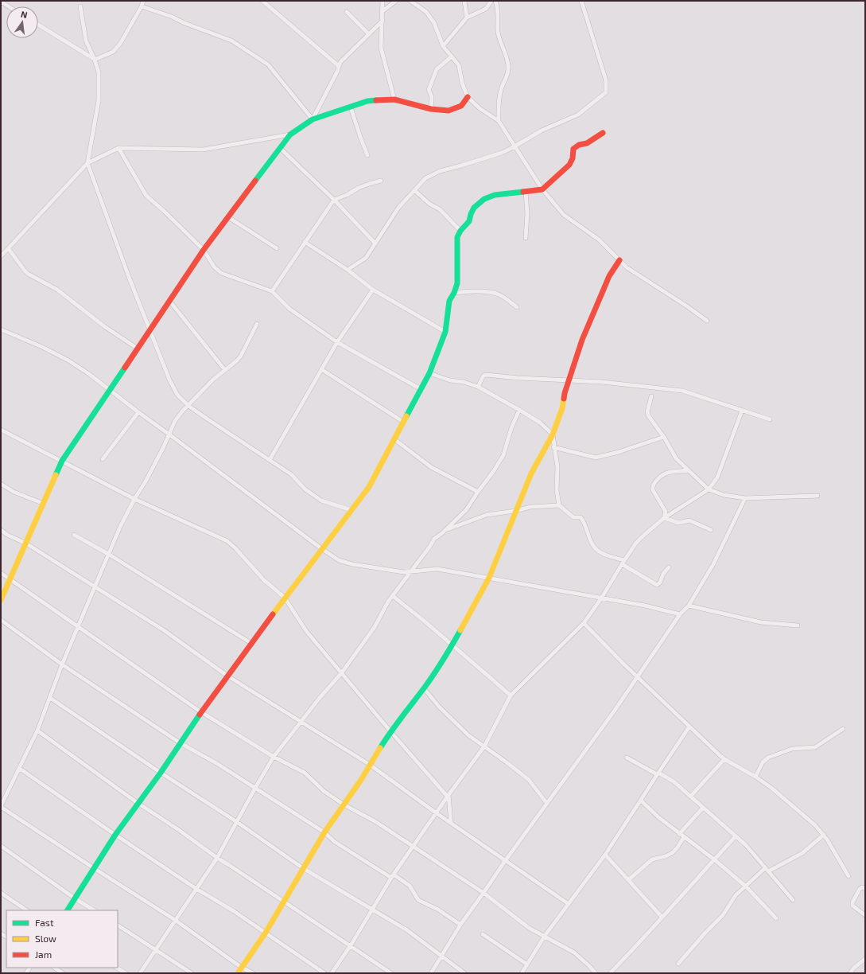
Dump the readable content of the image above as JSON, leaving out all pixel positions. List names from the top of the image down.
{
  "legend": ["Fast", "Slow", "Jam"],
  "north": "top"
}
